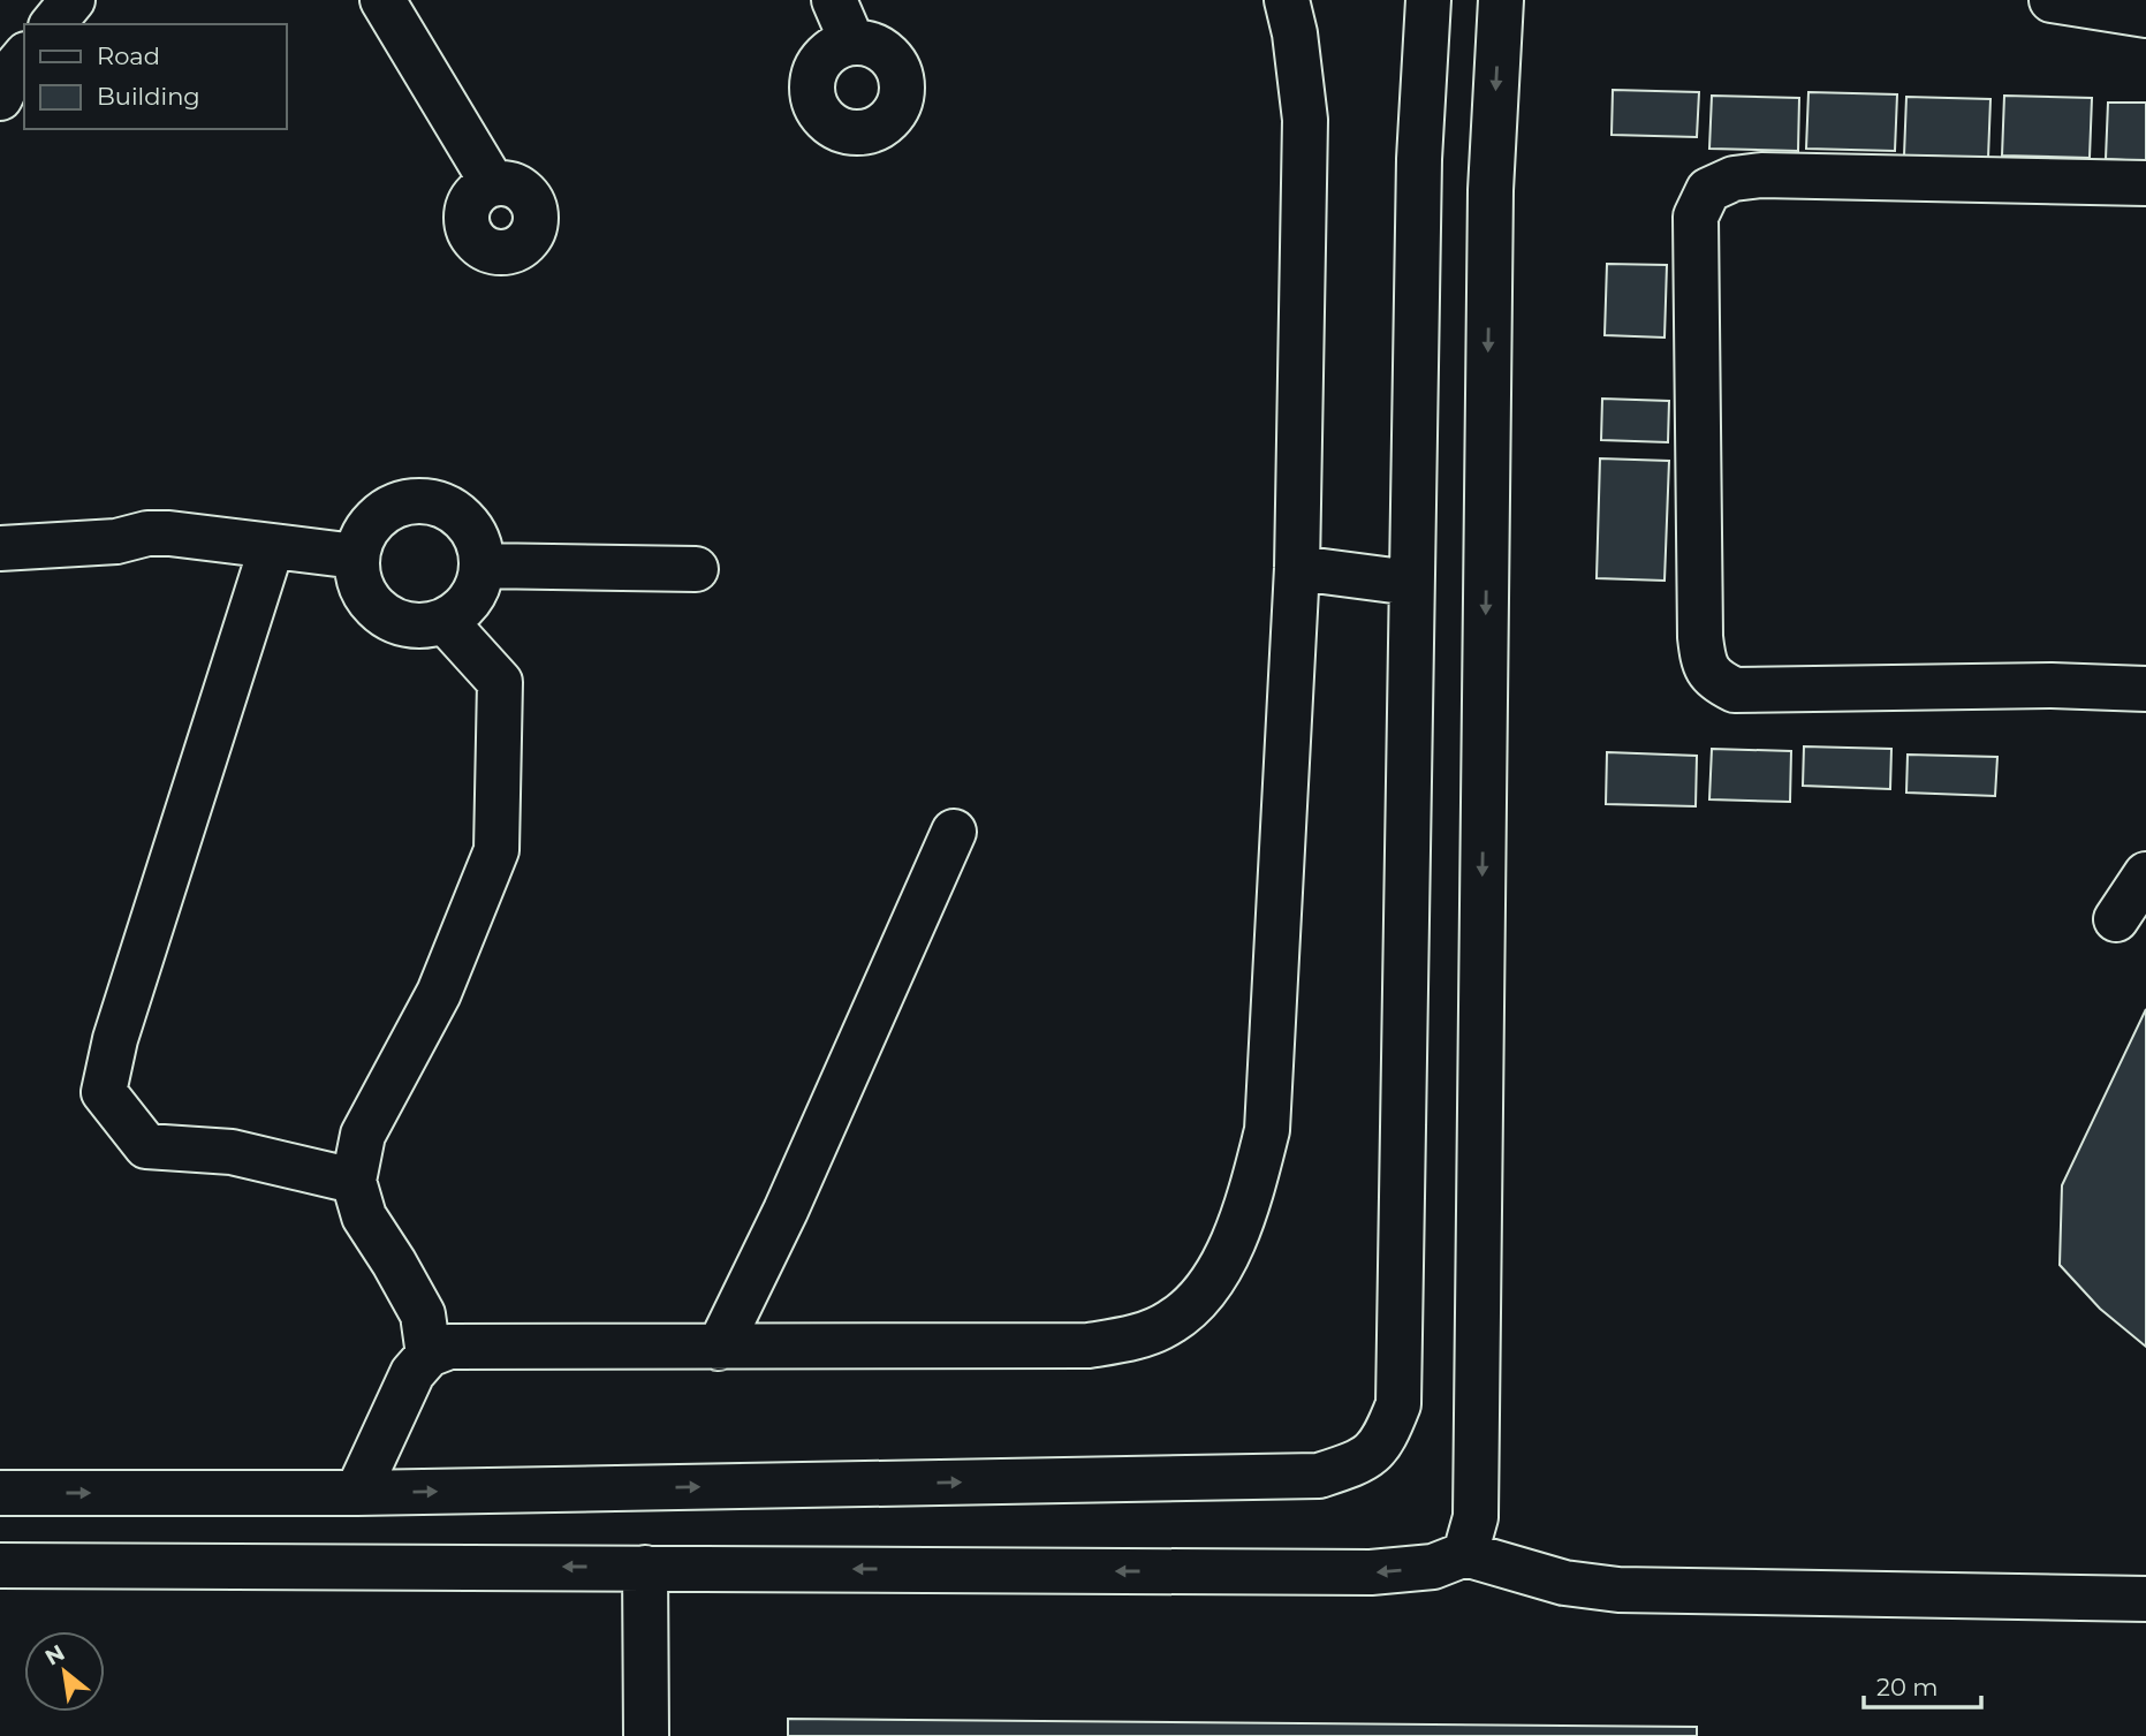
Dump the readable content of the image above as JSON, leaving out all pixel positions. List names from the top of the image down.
{
  "legend": ["Road", "Building"],
  "scale_bar": "20 m",
  "north": "top left"
}
